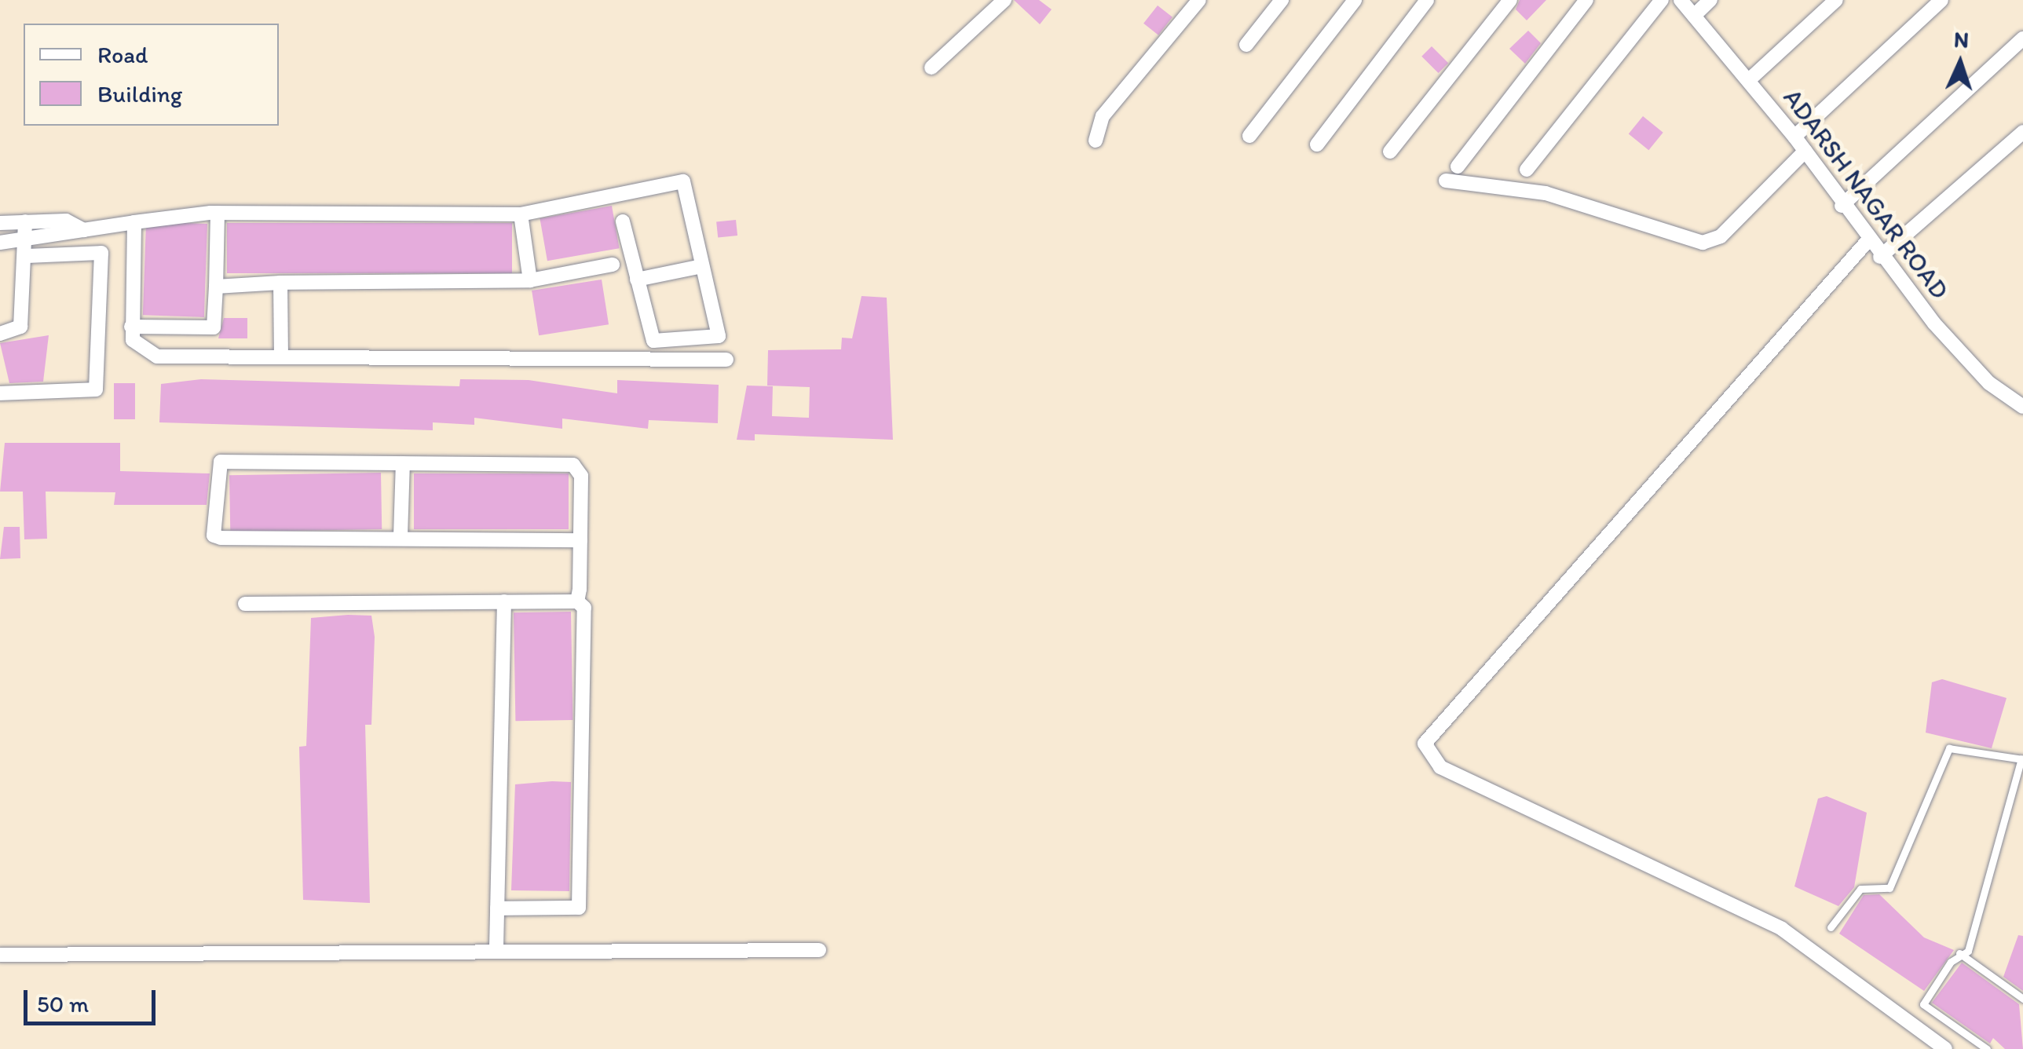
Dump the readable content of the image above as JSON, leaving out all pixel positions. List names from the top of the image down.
{
  "streets": {
    "street": ["ADARSH NAGAR ROAD"]
  },
  "legend": ["Road", "Building"],
  "scale_bar": "50 m",
  "north": "top"
}
